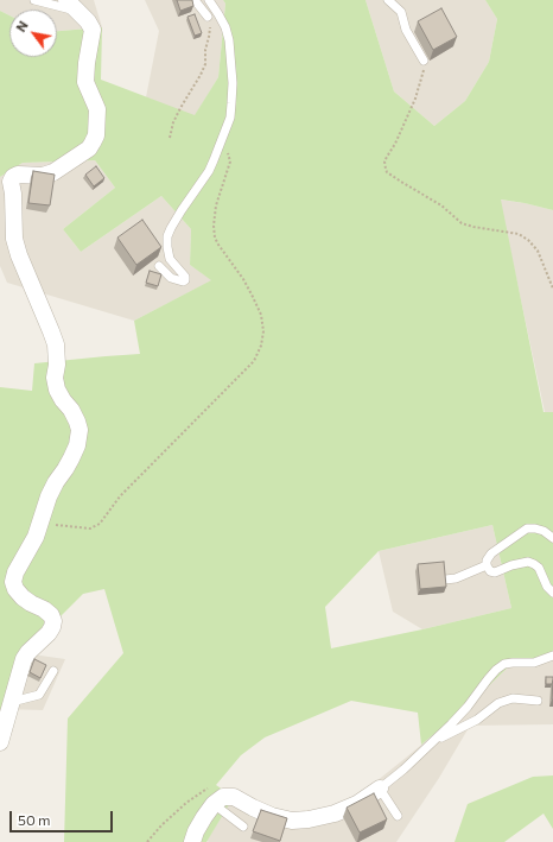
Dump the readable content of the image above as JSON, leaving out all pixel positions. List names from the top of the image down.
{
  "scale_bar": "50 m",
  "north": "top left"
}
